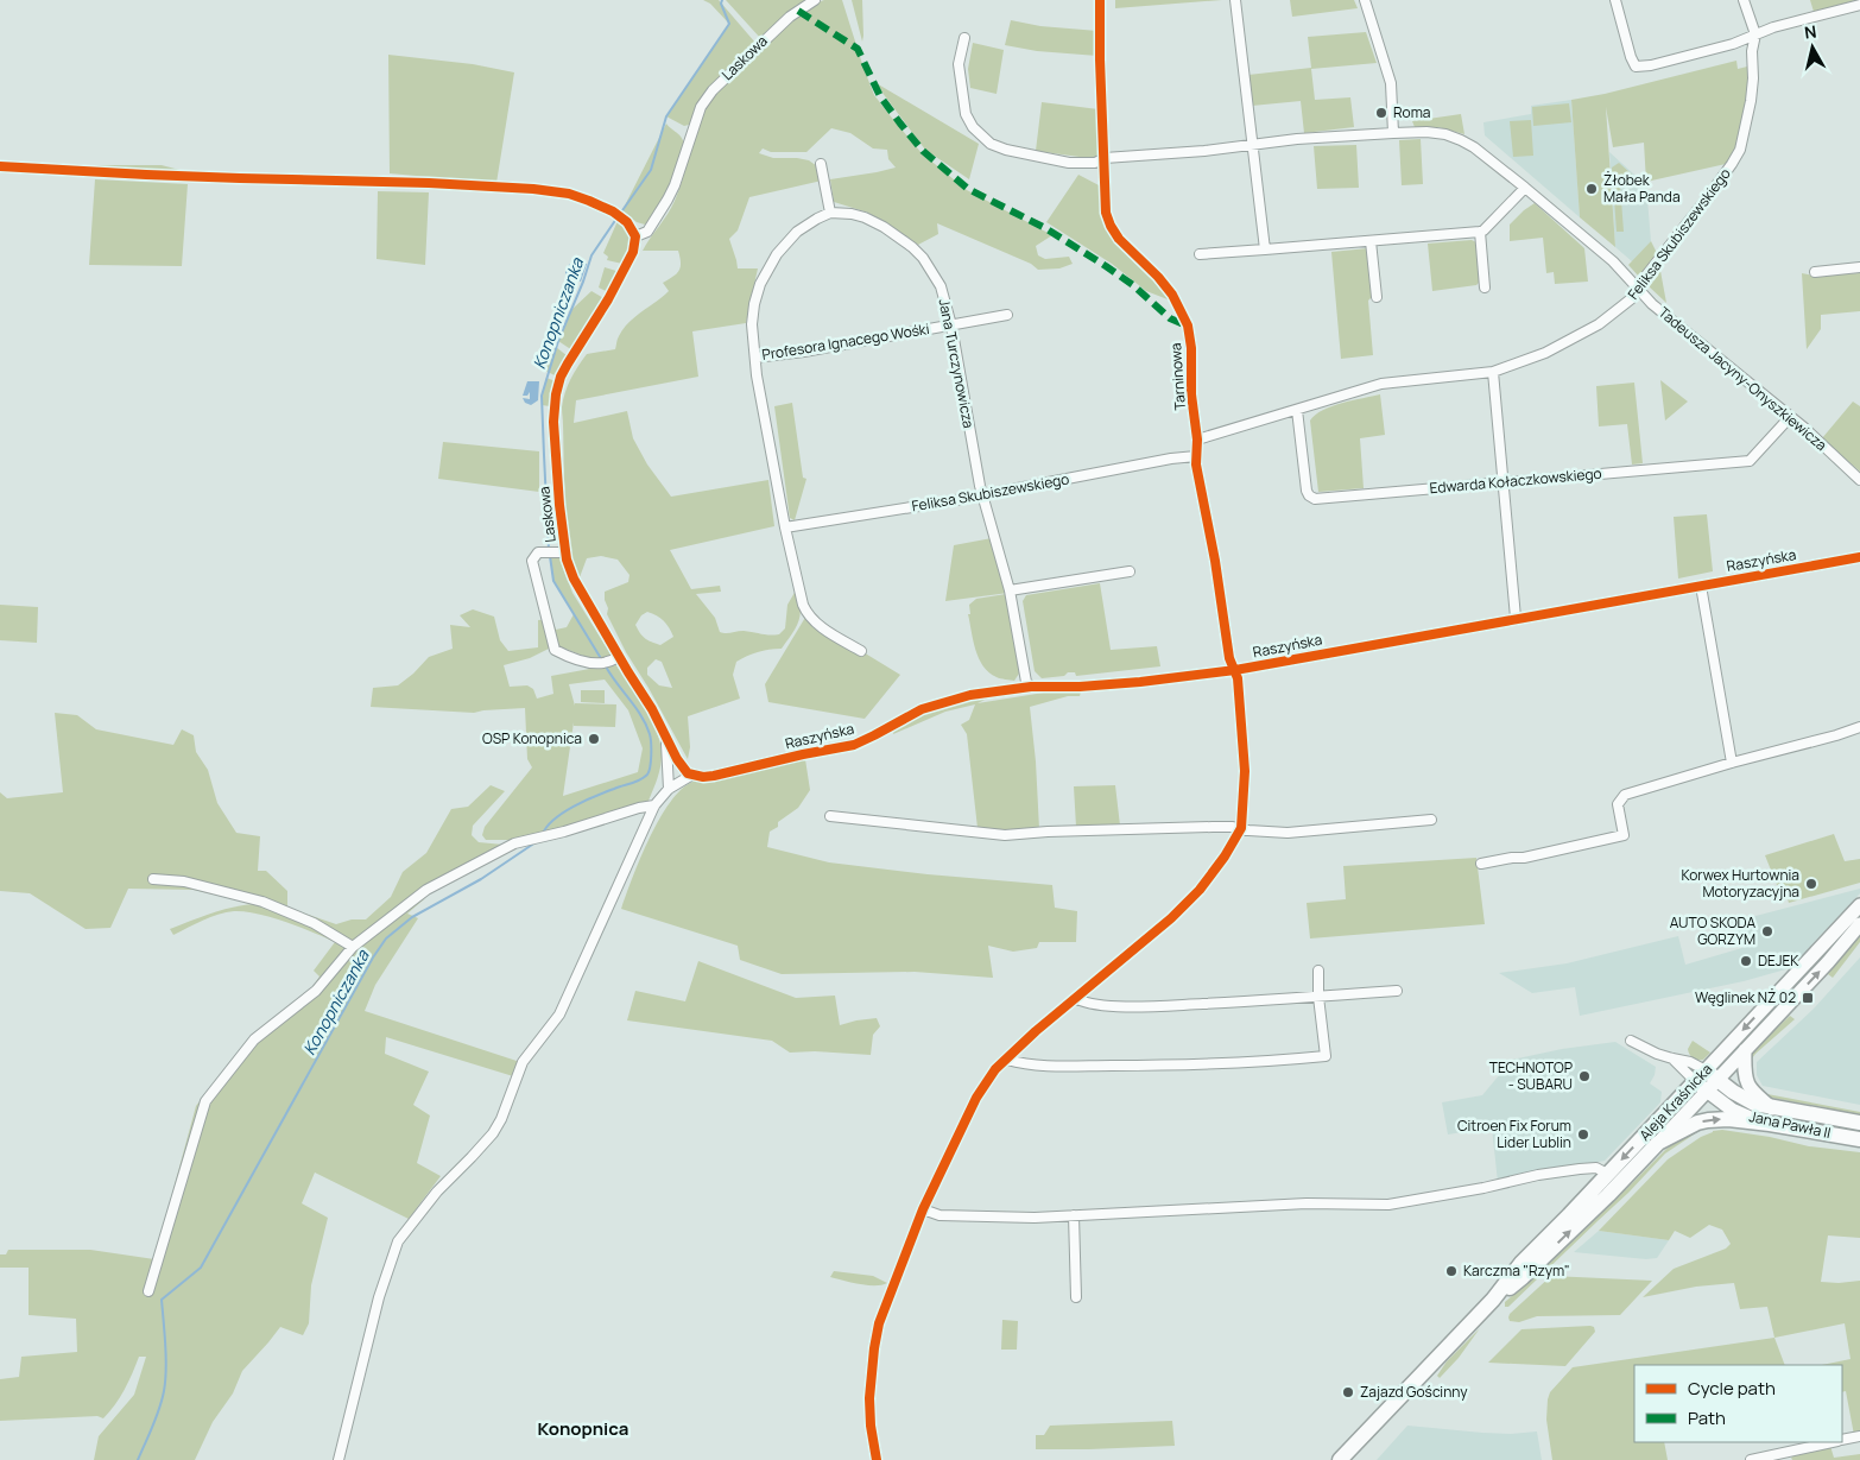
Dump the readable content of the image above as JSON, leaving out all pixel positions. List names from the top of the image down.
{
  "streets": {
    "main road": ["Aleja Kraśnicka", "Jana Pawła II"],
    "street": [
      "Laskowa",
      "Feliksa Skubiszewskiego",
      "Profesora Ignacego Wośki",
      "Jana Turczynowicza",
      "Tarninowa",
      "Tadeusza Jacyny-Onyszkiewicza",
      "Edwarda Kołaczkowskiego",
      "Raszyńska"
    ]
  },
  "crossings": [
    ["Laskowa", "Raszyńska"],
    ["Feliksa Skubiszewskiego", "Jana Turczynowicza"],
    ["Feliksa Skubiszewskiego", "Tarninowa"],
    ["Feliksa Skubiszewskiego", "Tadeusza Jacyny-Onyszkiewicza"],
    ["Feliksa Skubiszewskiego", "Edwarda Kołaczkowskiego"],
    ["Profesora Ignacego Wośki", "Jana Turczynowicza"],
    ["Jana Turczynowicza", "Raszyńska"],
    ["Tarninowa", "Tadeusza Jacyny-Onyszkiewicza"],
    ["Tarninowa", "Raszyńska"],
    ["Tadeusza Jacyny-Onyszkiewicza", "Edwarda Kołaczkowskiego"],
    ["Aleja Kraśnicka", "Jana Pawła II"]
  ],
  "districts": ["Konopnica"],
  "water": ["Konopniczanka"],
  "places": {
    "other": [
      "Roma",
      "Żłobek Mała Panda",
      "OSP Konopnica",
      "Korwex Hurtownia Motoryzacyjna",
      "AUTO SKODA GORZYM",
      "DEJEK",
      "TECHNOTOP - SUBARU",
      "Citroen Fix Forum Lider Lublin",
      "Karczma \"Rzym\"",
      "Zajazd Gościnny"
    ],
    "transit": ["Węglinek NŻ 02"]
  },
  "legend": ["Cycle path", "Path"],
  "north": "top"
}
